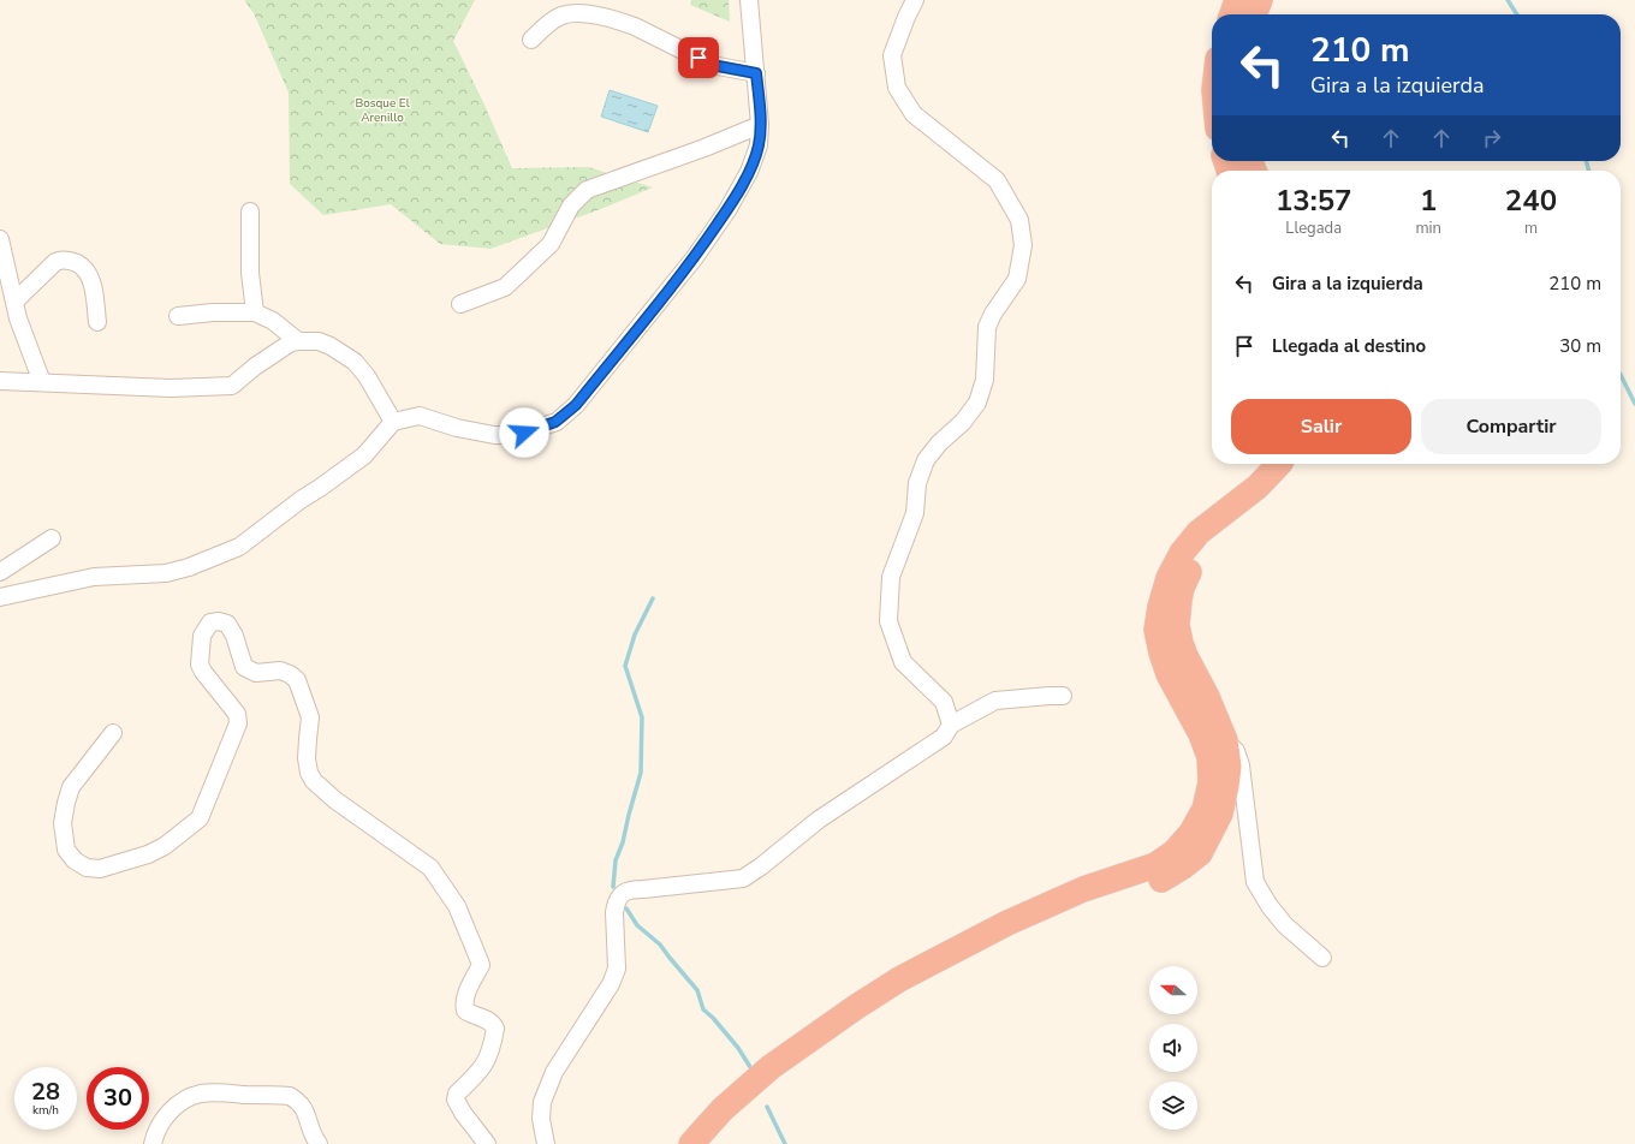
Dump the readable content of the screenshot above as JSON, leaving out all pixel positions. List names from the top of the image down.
{
  "parks": ["Bosque El Arenillo"],
  "north": "left",
  "page": {
    "turn": ["210 m", "Gira a la izquierda"],
    "eta": [
      "13:57",
      "Llegada",
      "1",
      "min",
      "240",
      "m"
    ],
    "list": [
      {
        "name": "Gira a la izquierda",
        "value": "210 m"
      },
      {
        "name": "Llegada al destino",
        "value": "30 m"
      }
    ],
    "buttons": ["Salir", "Compartir"],
    "speed": "28 km/h",
    "limit": "30"
  }
}
